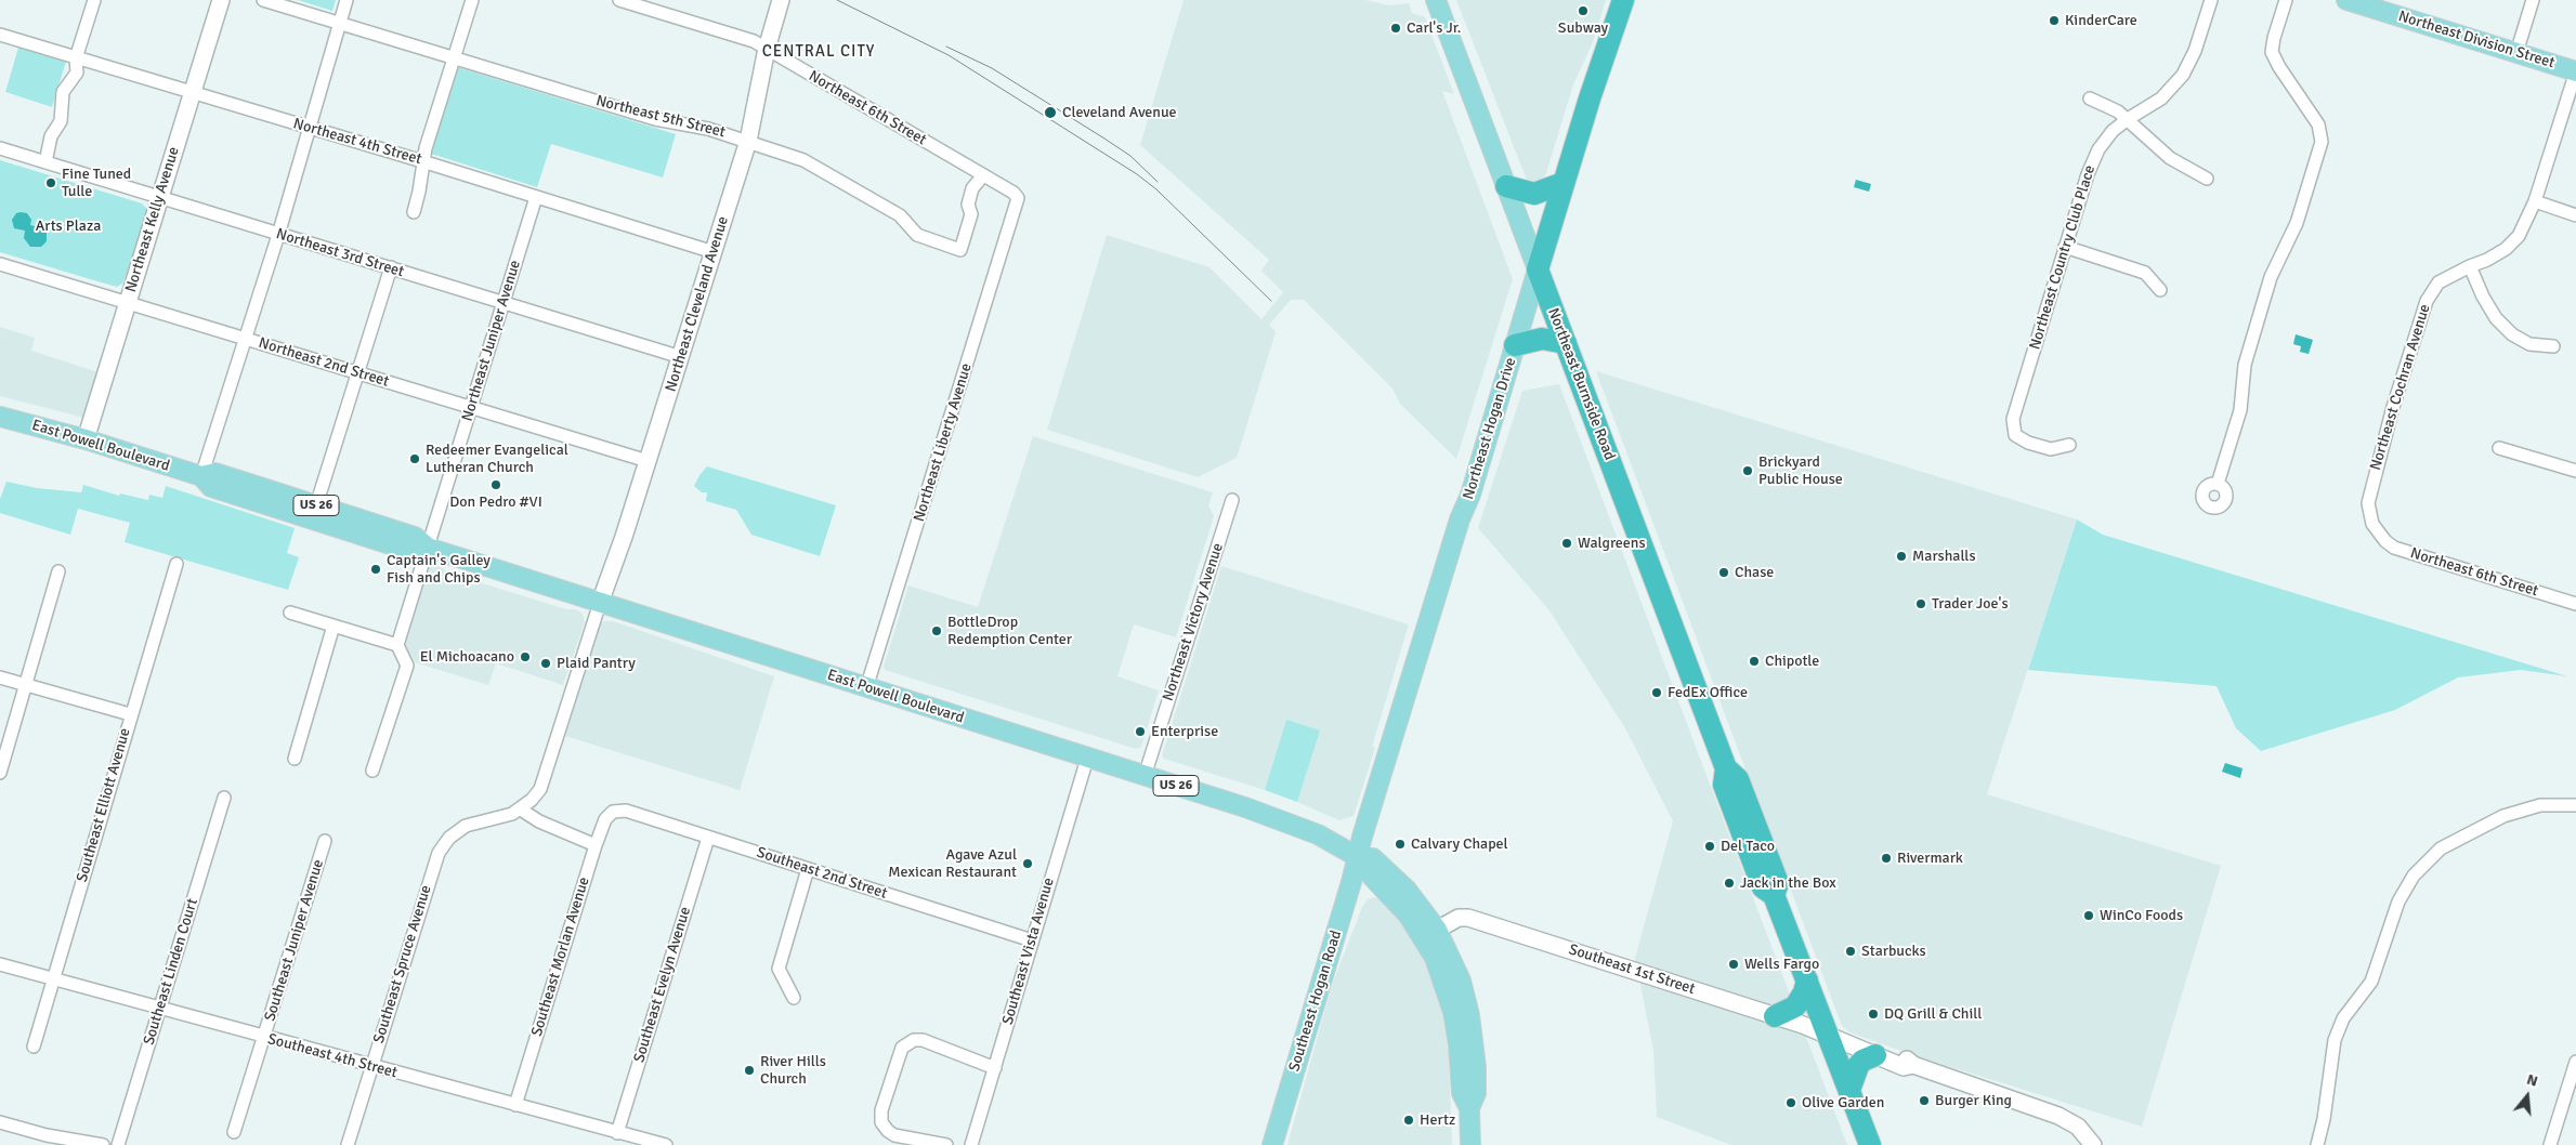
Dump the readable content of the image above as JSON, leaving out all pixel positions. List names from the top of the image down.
{
  "streets": {
    "highway": ["Northeast Burnside Road", "Northeast Hogan Drive"],
    "main road": [
      "Northeast Division Street",
      "East Powell Boulevard",
      "US 26",
      "Southeast Hogan Road"
    ],
    "street": [
      "Northeast 6th Street",
      "Northeast 5th Street",
      "Northeast 4th Street",
      "Northeast Kelly Avenue",
      "Northeast 3rd Street",
      "Northeast Country Club Place",
      "Northeast Cleveland Avenue",
      "Northeast Juniper Avenue",
      "Northeast 2nd Street",
      "Northeast Cochran Avenue",
      "Northeast Liberty Avenue",
      "Northeast Victory Avenue",
      "Southeast Elliott Avenue",
      "Southeast 2nd Street",
      "Southeast Juniper Avenue",
      "Southeast Vista Avenue",
      "Southeast Morlan Avenue",
      "Southeast Spruce Avenue",
      "Southeast 1st Street",
      "Southeast Linden Court",
      "Southeast Evelyn Avenue",
      "Southeast 4th Street"
    ]
  },
  "crossings": [
    ["Northeast Division Street", "Northeast Cochran Avenue"],
    ["Northeast 6th Street", "Northeast 5th Street"],
    ["Northeast 6th Street", "Northeast Cleveland Avenue"],
    ["Northeast 6th Street", "Northeast Cochran Avenue"],
    ["Northeast 6th Street", "Northeast Liberty Avenue"],
    ["Northeast 5th Street", "Northeast Cleveland Avenue"],
    ["Northeast 4th Street", "Northeast Kelly Avenue"],
    ["Northeast 4th Street", "Northeast Cleveland Avenue"],
    ["Northeast 4th Street", "Northeast Juniper Avenue"],
    ["Northeast Kelly Avenue", "Northeast 3rd Street"],
    ["Northeast Kelly Avenue", "Northeast 2nd Street"],
    ["Northeast Kelly Avenue", "East Powell Boulevard"],
    ["Northeast 3rd Street", "Northeast Cleveland Avenue"],
    ["Northeast 3rd Street", "Northeast Juniper Avenue"],
    ["Northeast Cleveland Avenue", "Northeast 2nd Street"],
    ["Northeast Cleveland Avenue", "East Powell Boulevard"],
    ["Northeast Juniper Avenue", "Northeast 2nd Street"],
    ["Northeast Juniper Avenue", "East Powell Boulevard"],
    ["Northeast Burnside Road", "Northeast Hogan Drive"],
    ["Northeast Burnside Road", "Southeast 1st Street"],
    ["Northeast Hogan Drive", "East Powell Boulevard"],
    ["Northeast Hogan Drive", "Southeast Hogan Road"],
    ["Northeast Liberty Avenue", "East Powell Boulevard"],
    ["East Powell Boulevard", "Northeast Victory Avenue"],
    ["East Powell Boulevard", "Southeast Vista Avenue"],
    ["East Powell Boulevard", "Southeast 1st Street"],
    ["East Powell Boulevard", "Southeast Hogan Road"],
    ["Southeast Elliott Avenue", "Southeast 4th Street"],
    ["Southeast 2nd Street", "Southeast Vista Avenue"],
    ["Southeast 2nd Street", "Southeast Morlan Avenue"],
    ["Southeast 2nd Street", "Southeast Evelyn Avenue"],
    ["Southeast Juniper Avenue", "Southeast 4th Street"],
    ["Southeast Morlan Avenue", "Southeast 4th Street"],
    ["Southeast Spruce Avenue", "Southeast 4th Street"],
    ["Southeast Linden Court", "Southeast 4th Street"],
    ["Southeast Evelyn Avenue", "Southeast 4th Street"]
  ],
  "districts": ["CENTRAL CITY"],
  "parks": ["Arts Plaza"],
  "places": [
    "Subway",
    "KinderCare",
    "Carl's Jr.",
    "Cleveland Avenue",
    "Fine Tuned Tulle",
    "Redeemer Evangelical Lutheran Church",
    "Brickyard Public House",
    "Don Pedro #VI",
    "Walgreens",
    "Marshalls",
    "Captain's Galley Fish and Chips",
    "Chase",
    "Trader Joe's",
    "BottleDrop Redemption Center",
    "El Michoacano",
    "Chipotle",
    "Plaid Pantry",
    "FedEx Office",
    "Enterprise",
    "Calvary Chapel",
    "Del Taco",
    "Rivermark",
    "Agave Azul Mexican Restaurant",
    "Jack in the Box",
    "WinCo Foods",
    "Starbucks",
    "Wells Fargo",
    "DQ Grill & Chill",
    "River Hills Church",
    "Burger King",
    "Olive Garden",
    "Hertz"
  ],
  "north": "top"
}
